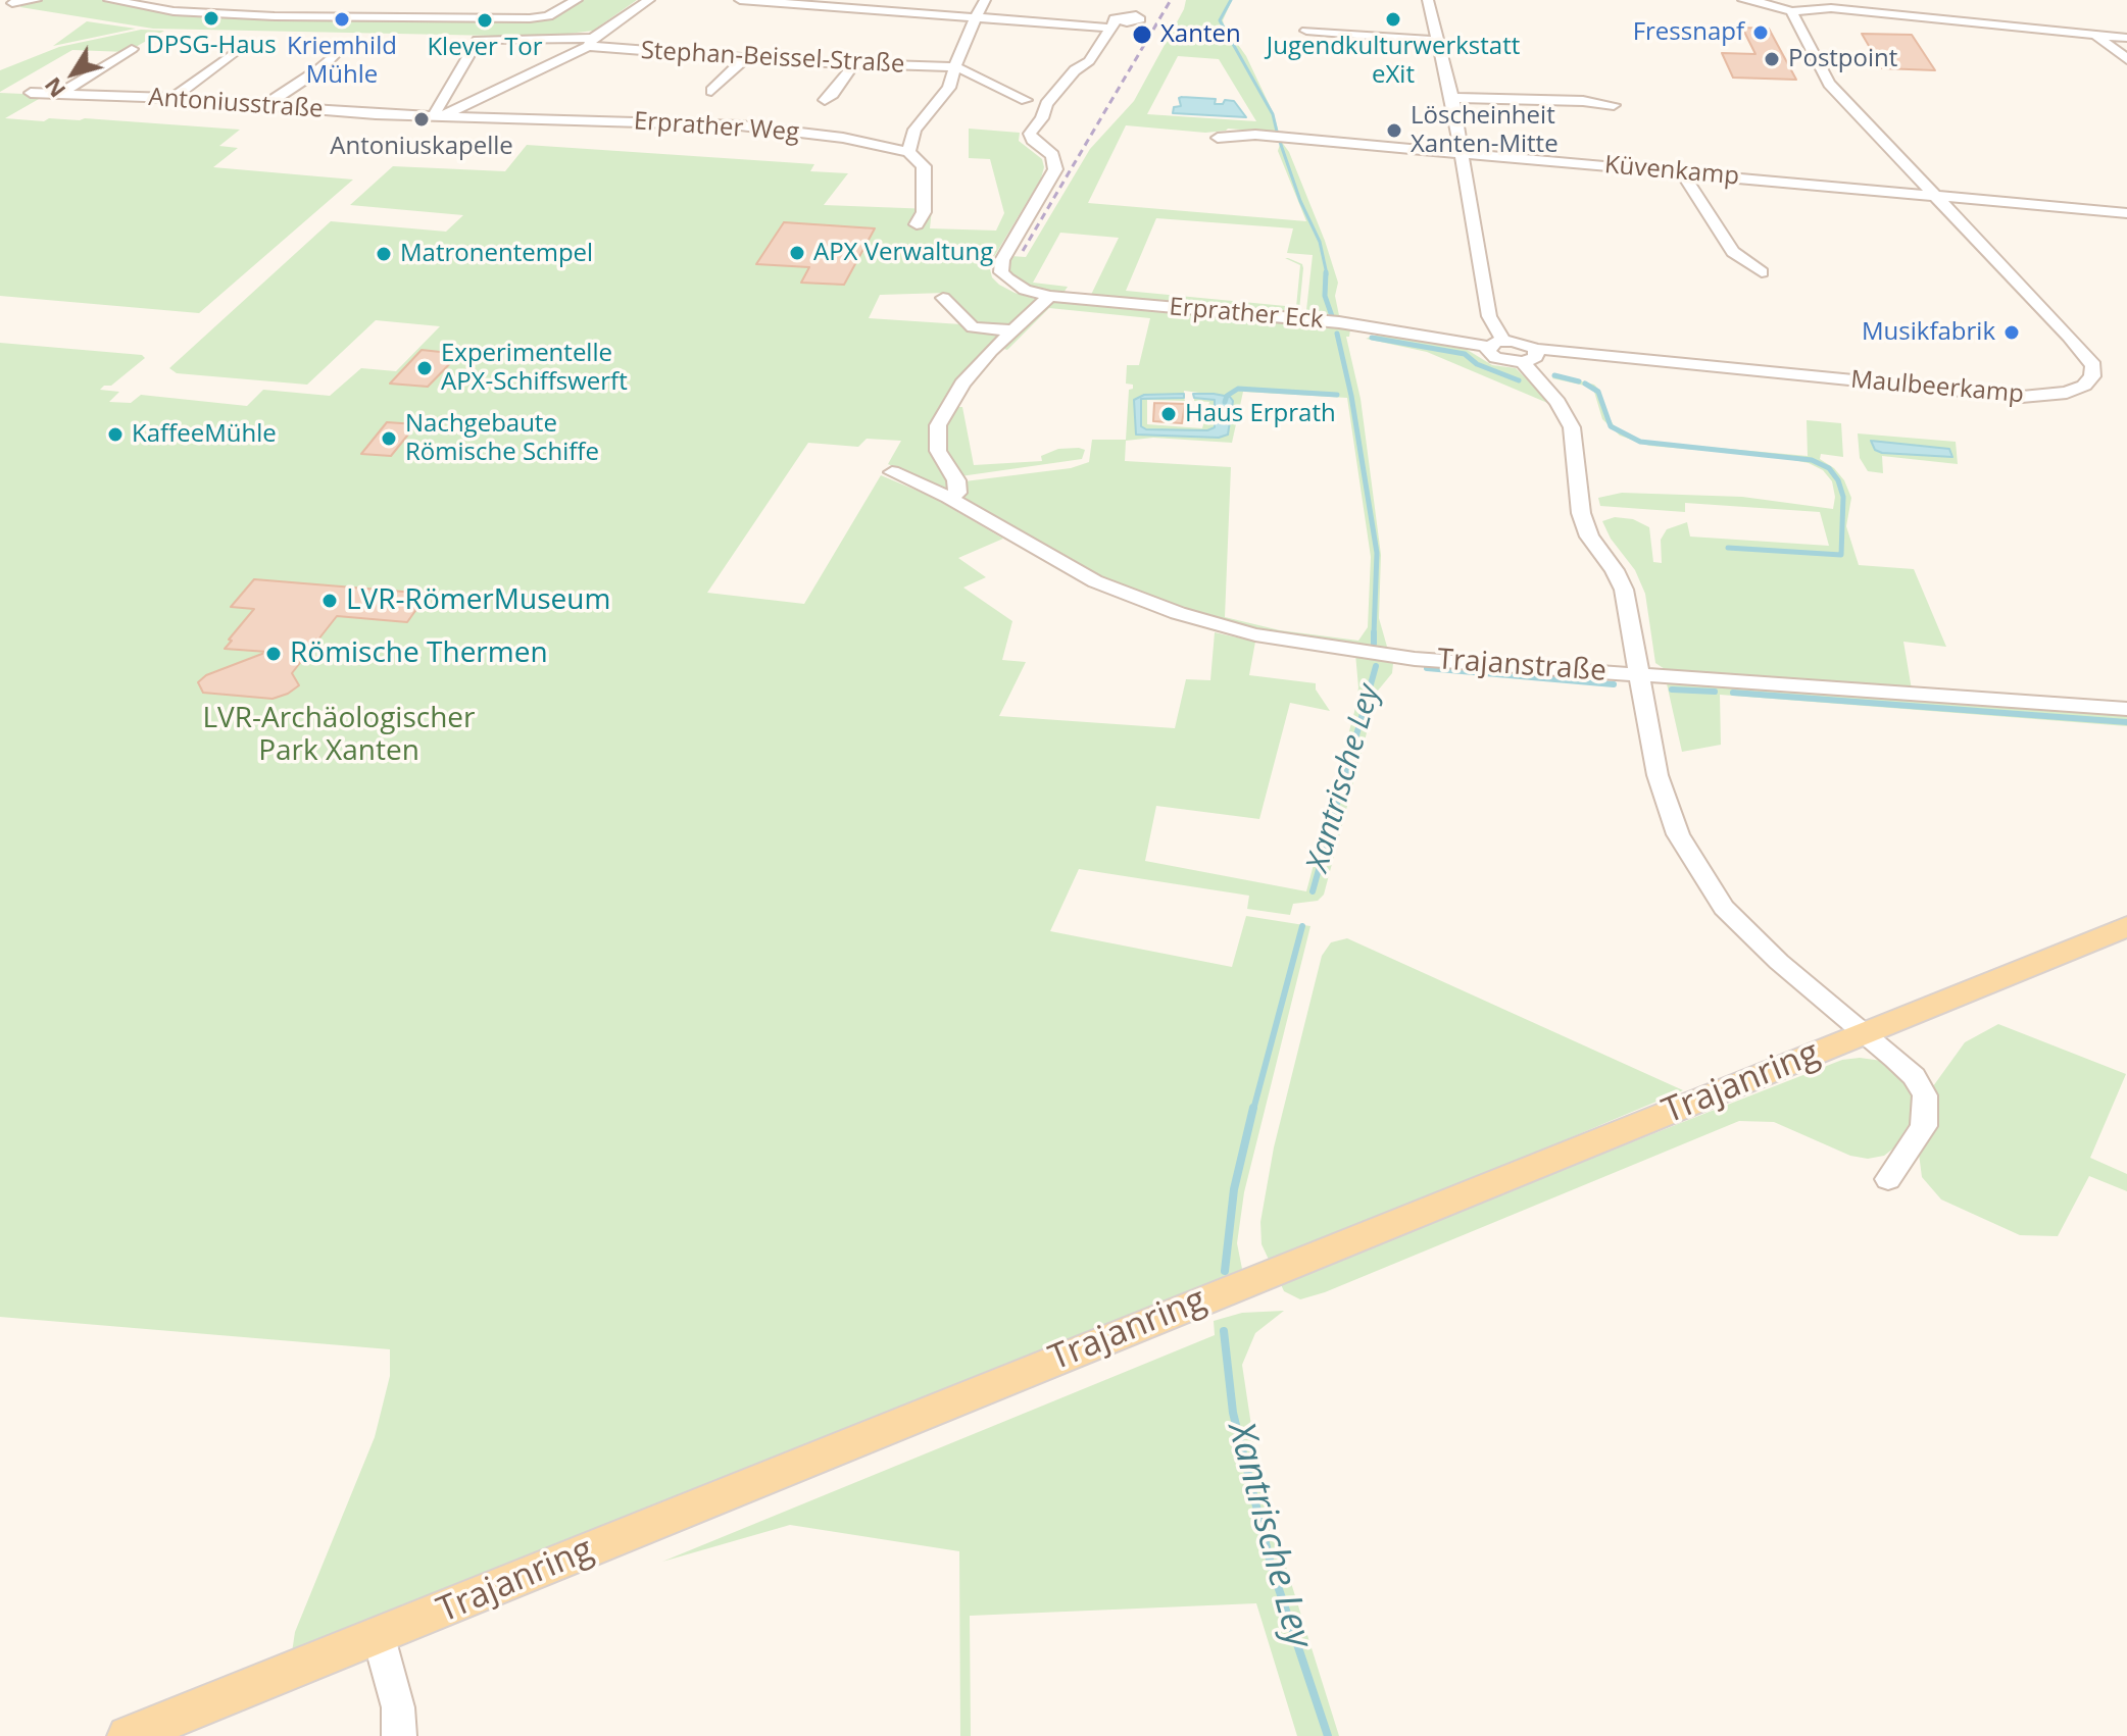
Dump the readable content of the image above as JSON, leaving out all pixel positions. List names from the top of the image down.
{
  "streets": {
    "main road": ["Trajanring"],
    "street": [
      "Stephan-Beissel-Straße",
      "Antoniusstraße",
      "Erprather Weg",
      "Küvenkamp",
      "Erprather Eck",
      "Maulbeerkamp",
      "Trajanstraße"
    ]
  },
  "crossings": [
    ["Stephan-Beissel-Straße", "Antoniusstraße"],
    ["Stephan-Beissel-Straße", "Erprather Weg"],
    ["Antoniusstraße", "Erprather Weg"],
    ["Küvenkamp", "Maulbeerkamp"],
    ["Erprather Eck", "Maulbeerkamp"]
  ],
  "water": ["Xantrische Ley"],
  "parks": ["LVR-Archäologischer Park Xanten"],
  "places": [
    "DPSG-Haus",
    "Kriemhild Mühle",
    "Jugendkulturwerkstatt eXit",
    "Klever Tor",
    "Fressnapf",
    "Xanten",
    "Postpoint",
    "Antoniuskapelle",
    "Löscheinheit Xanten-Mitte",
    "APX Verwaltung",
    "Matronentempel",
    "Musikfabrik",
    "Experimentelle APX-Schiffswerft",
    "Haus Erprath",
    "KaffeeMühle",
    "Nachgebaute Römische Schiffe",
    "LVR-RömerMuseum",
    "Römische Thermen"
  ],
  "north": "bottom left"
}
